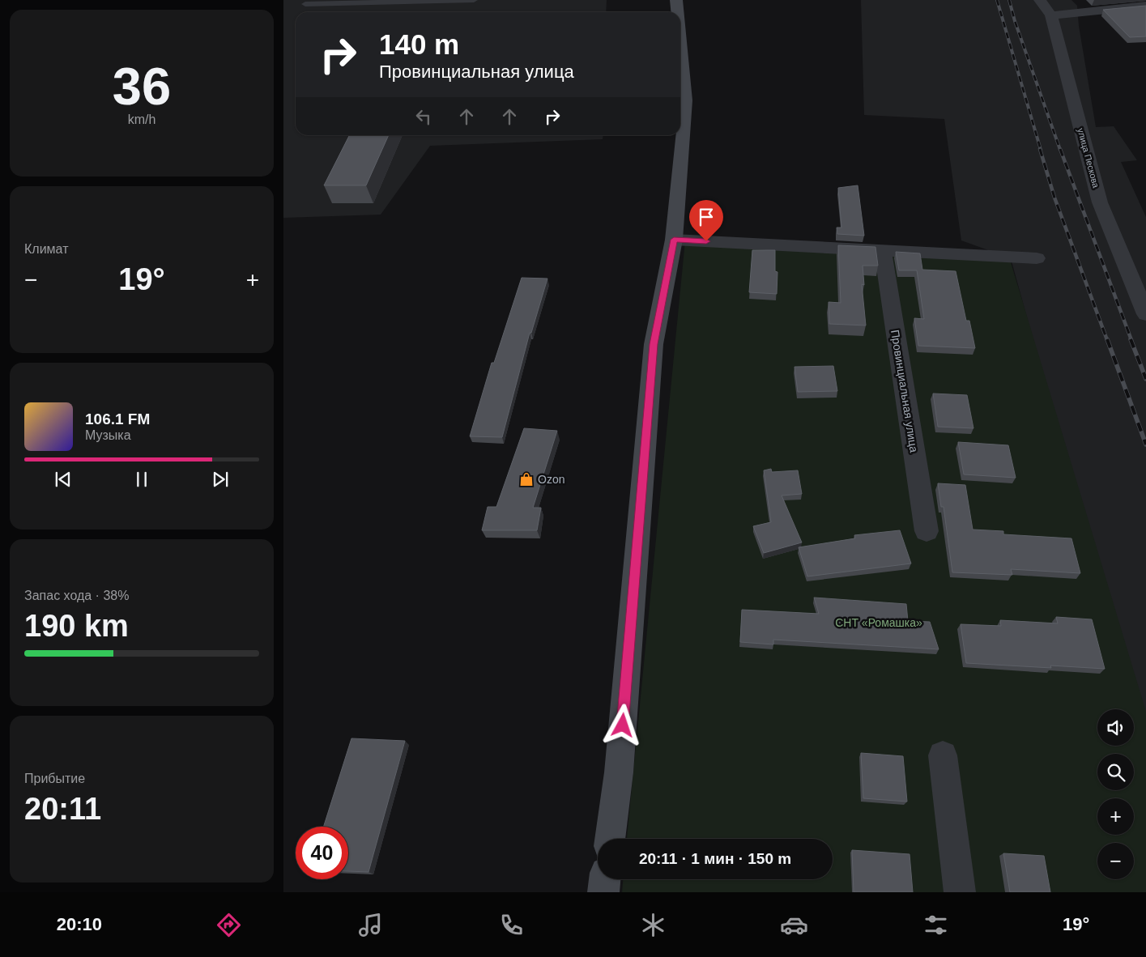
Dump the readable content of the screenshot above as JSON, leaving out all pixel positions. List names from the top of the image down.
{
  "streets": {
    "street": ["улица Пескова", "Провинциальная улица"]
  },
  "parks": ["СНТ «Ромашка»"],
  "places": {
    "shop": ["Ozon"]
  },
  "page": {
    "tile": [
      ["36", "km/h"],
      "Климат",
      ["Запас хода · 38%", "190 km"],
      ["Прибытие", "20:11"]
    ],
    "turn": ["140 m", "Провинциальная улица"],
    "heat": ["−", "19°", "+"],
    "song": ["106.1 FM", "Музыка"],
    "map_buttons": ["+", "−"],
    "limit": "40",
    "trip": "20:11 · 1 мин · 150 m",
    "tabs": ["20:10", "19°"]
  }
}
